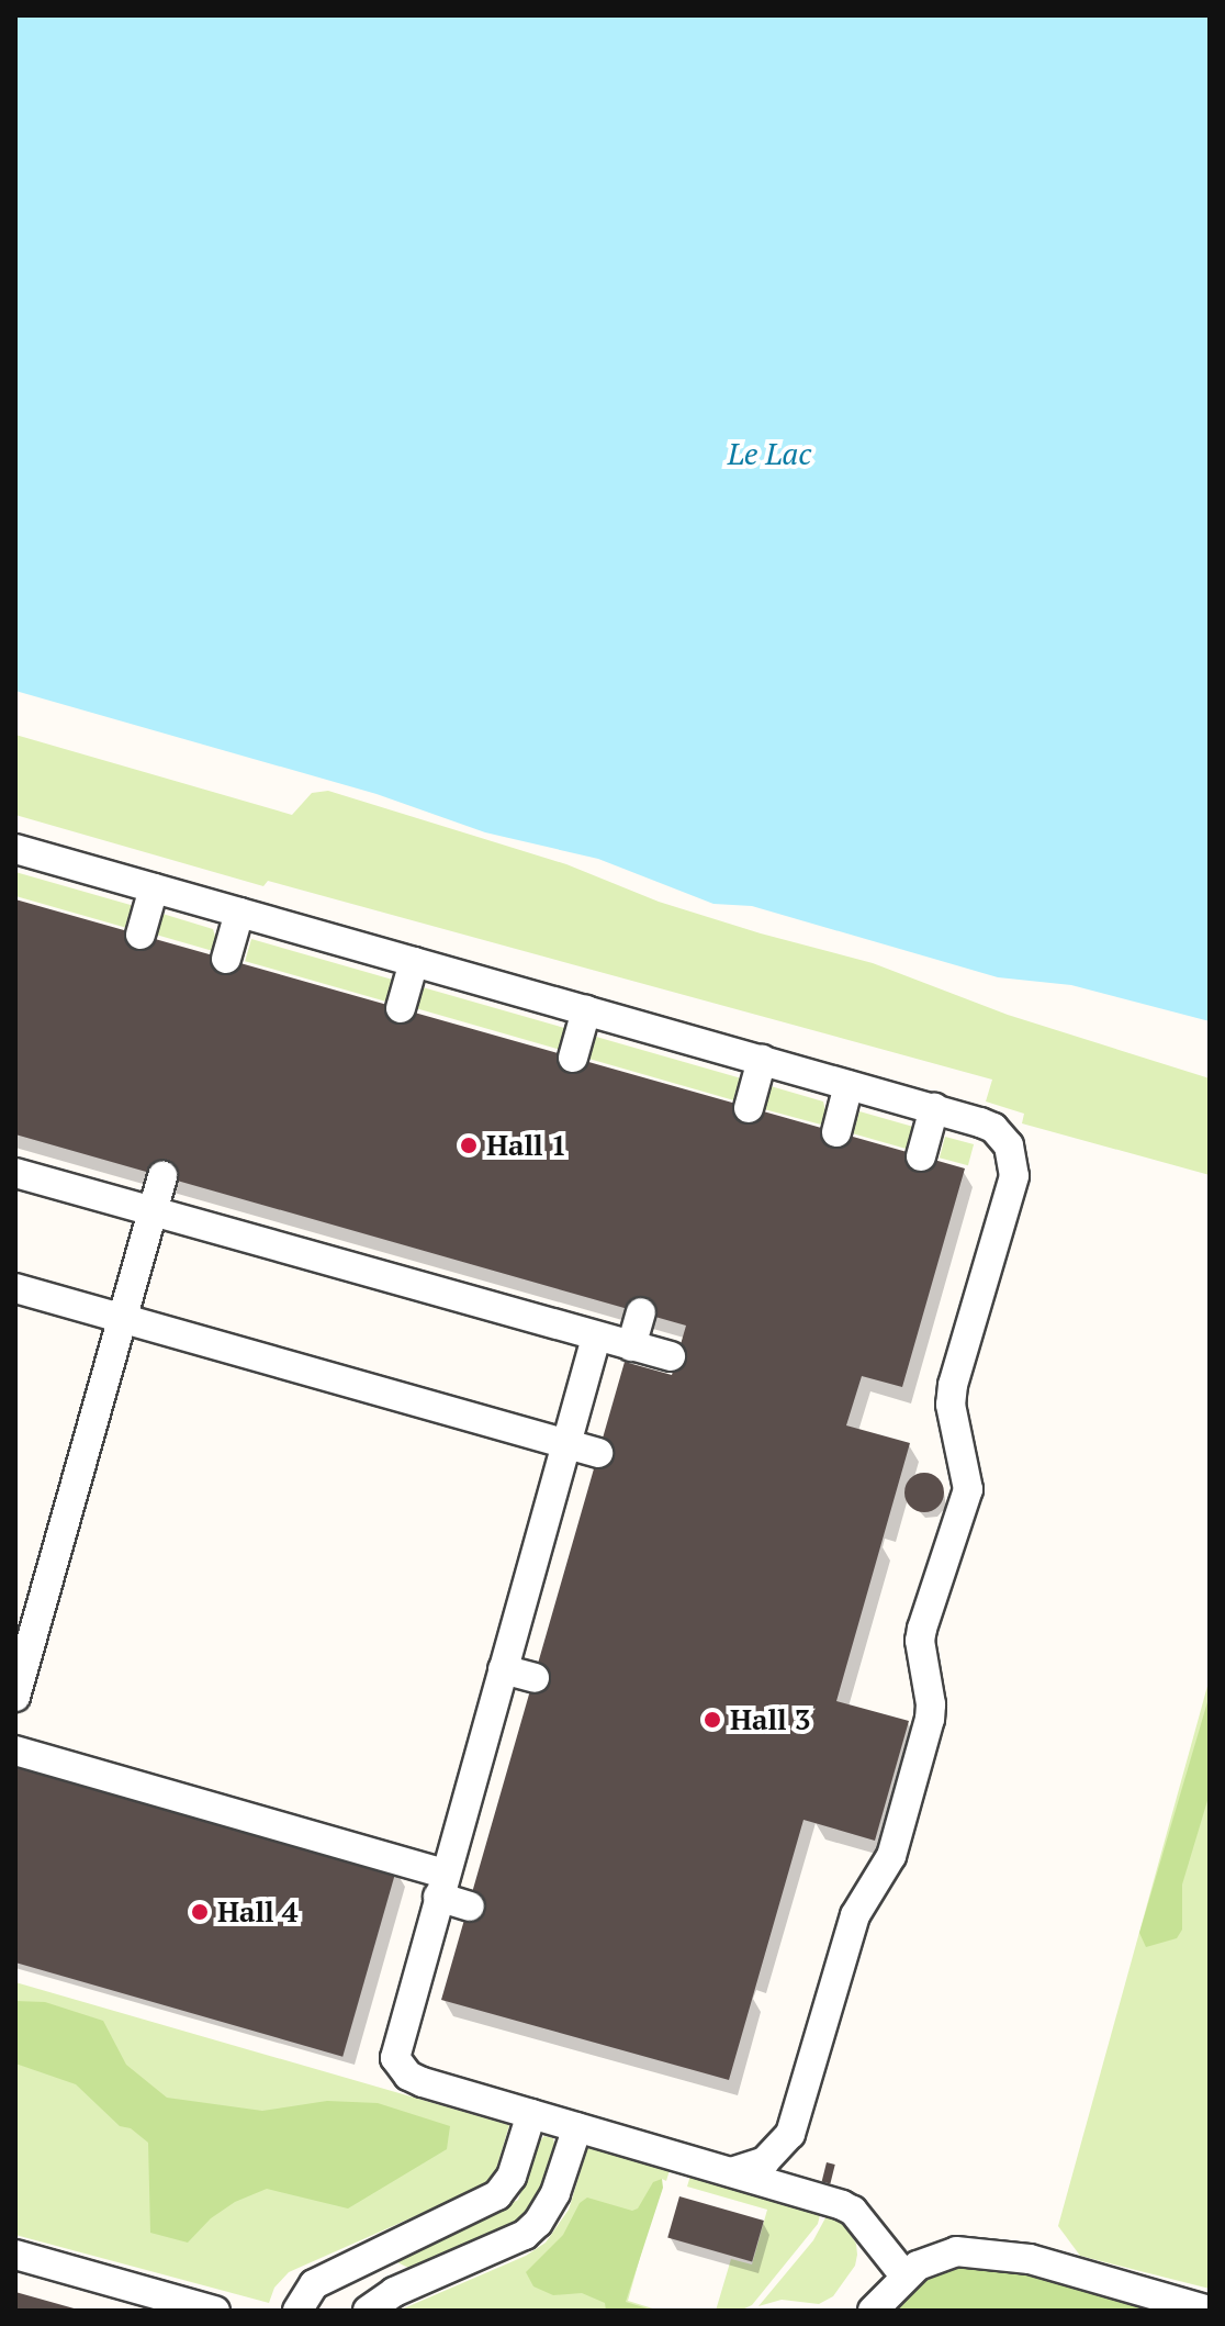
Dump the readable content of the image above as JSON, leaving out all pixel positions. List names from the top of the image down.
{
  "water": ["Le Lac"],
  "places": ["Hall 1", "Hall 3", "Hall 4"]
}
